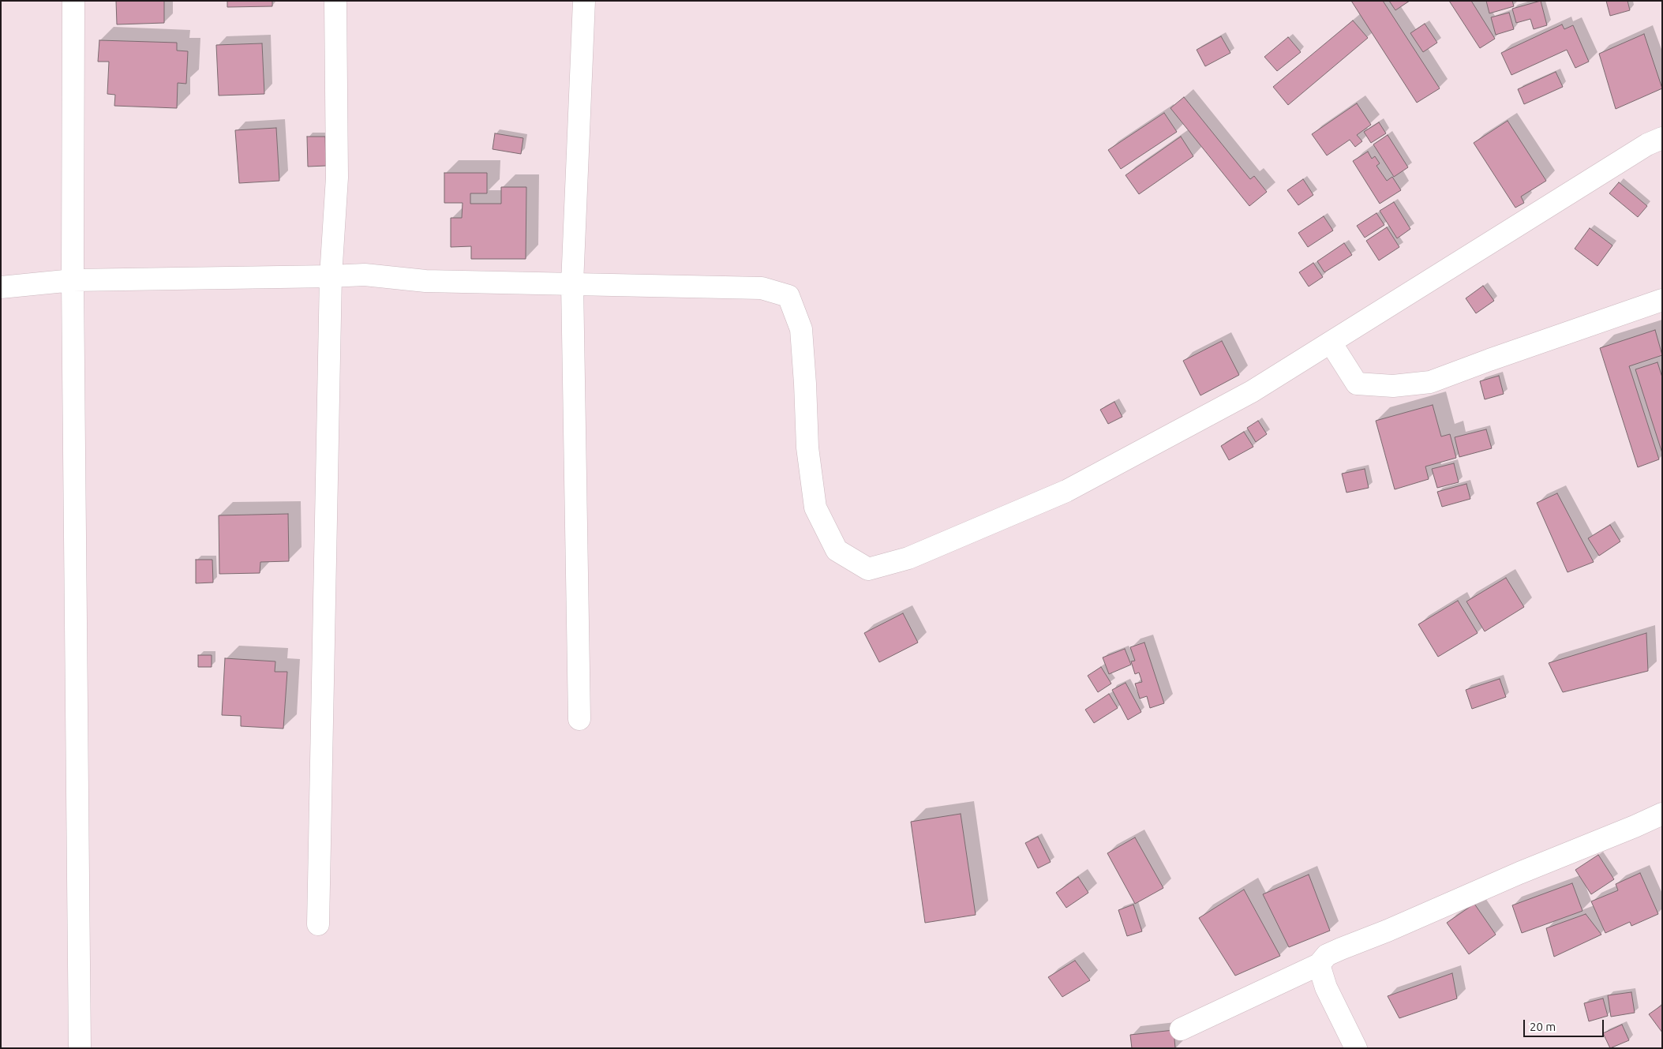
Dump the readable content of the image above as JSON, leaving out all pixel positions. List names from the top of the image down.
{
  "scale_bar": "20 m"
}
